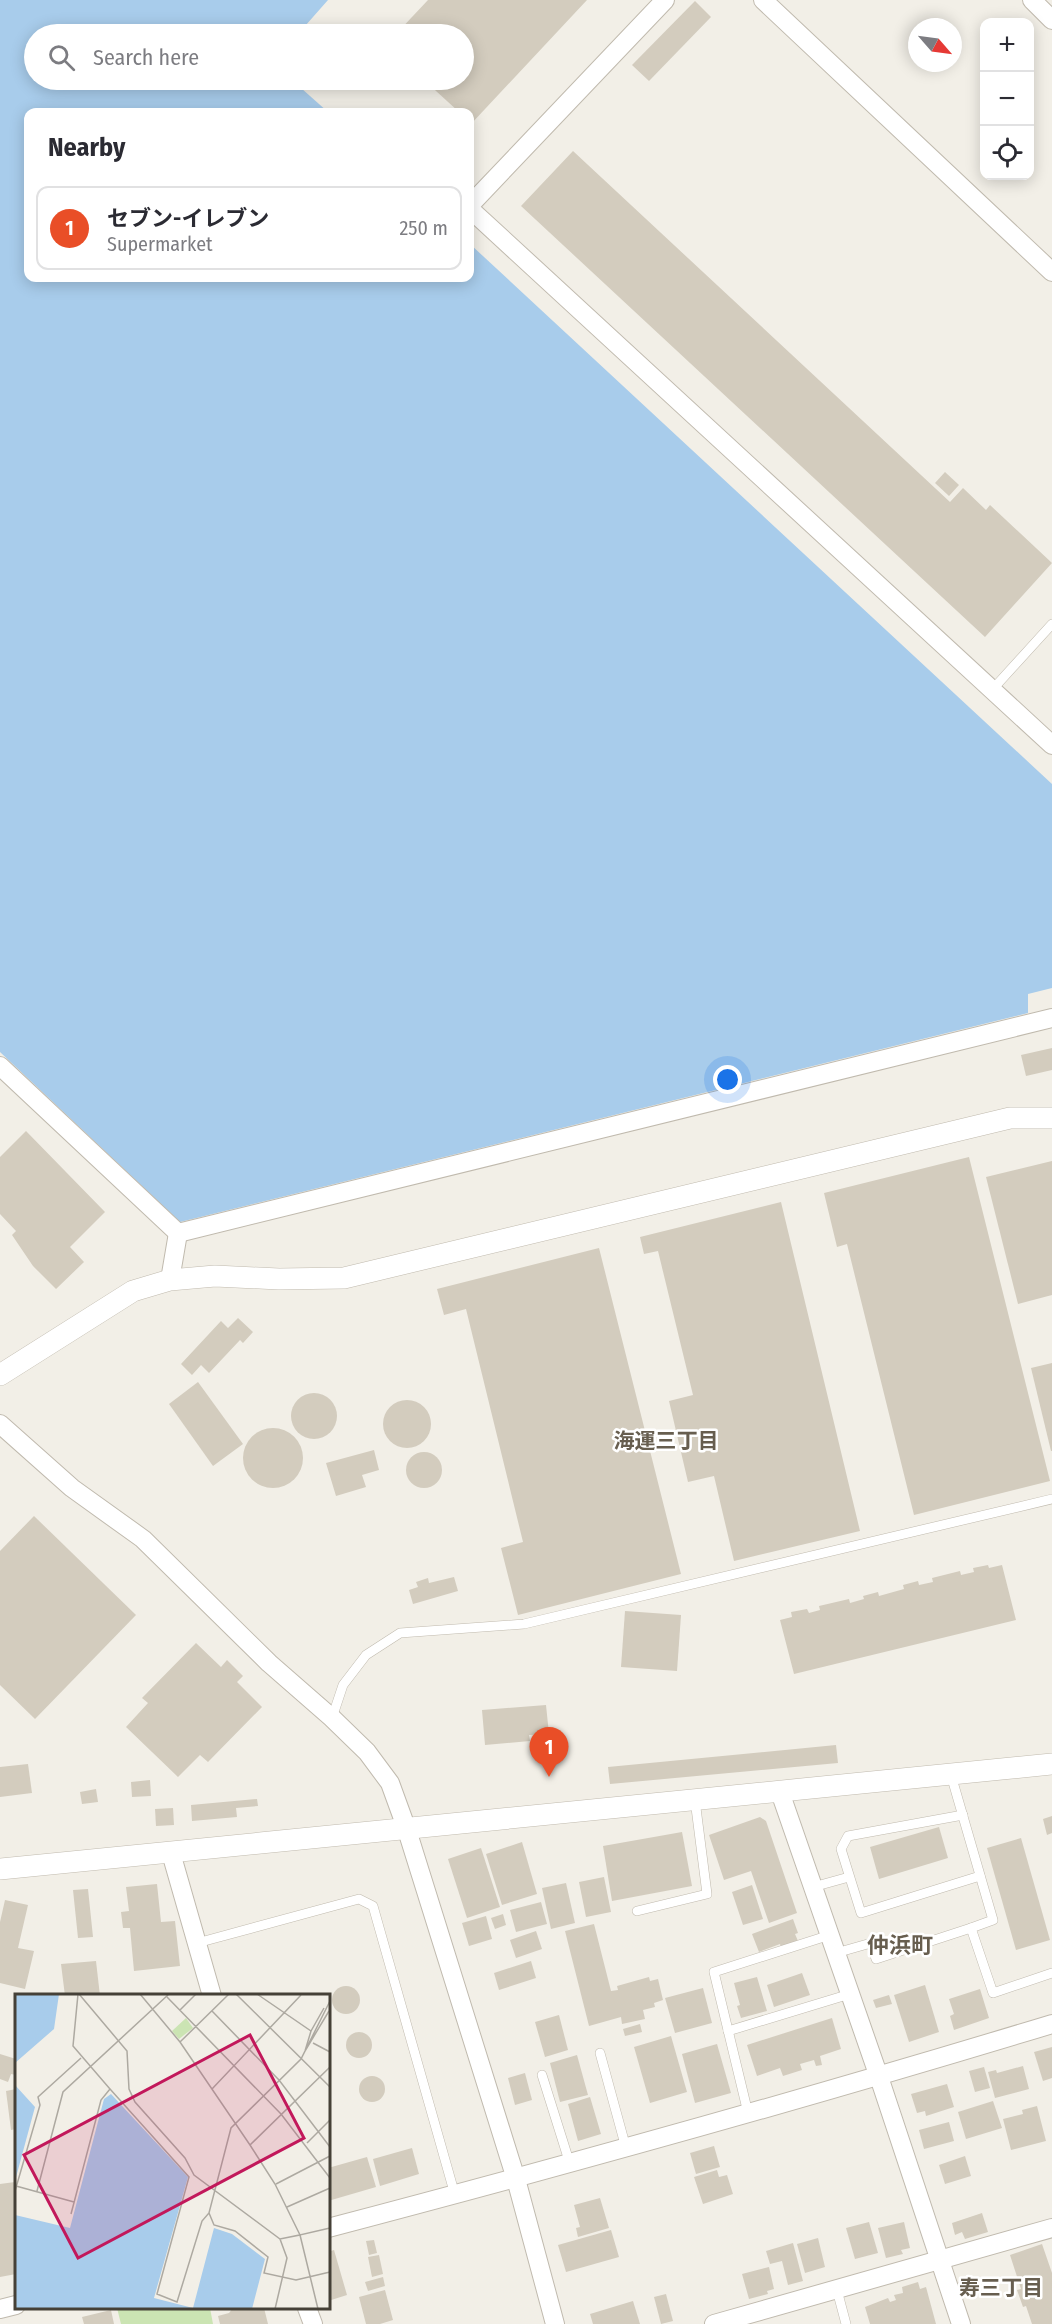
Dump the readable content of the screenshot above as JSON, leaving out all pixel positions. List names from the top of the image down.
{
  "districts": ["海運三丁目", "仲浜町", "寿三丁目"],
  "north": "bottom right",
  "page": {
    "map_buttons": ["+", "−"],
    "search": "Search here",
    "heading": "Nearby",
    "list": [
      {
        "mark": "1",
        "name": "セブン-イレブン",
        "note": "Supermarket",
        "value": "250 m"
      }
    ],
    "pins": "1"
  }
}
